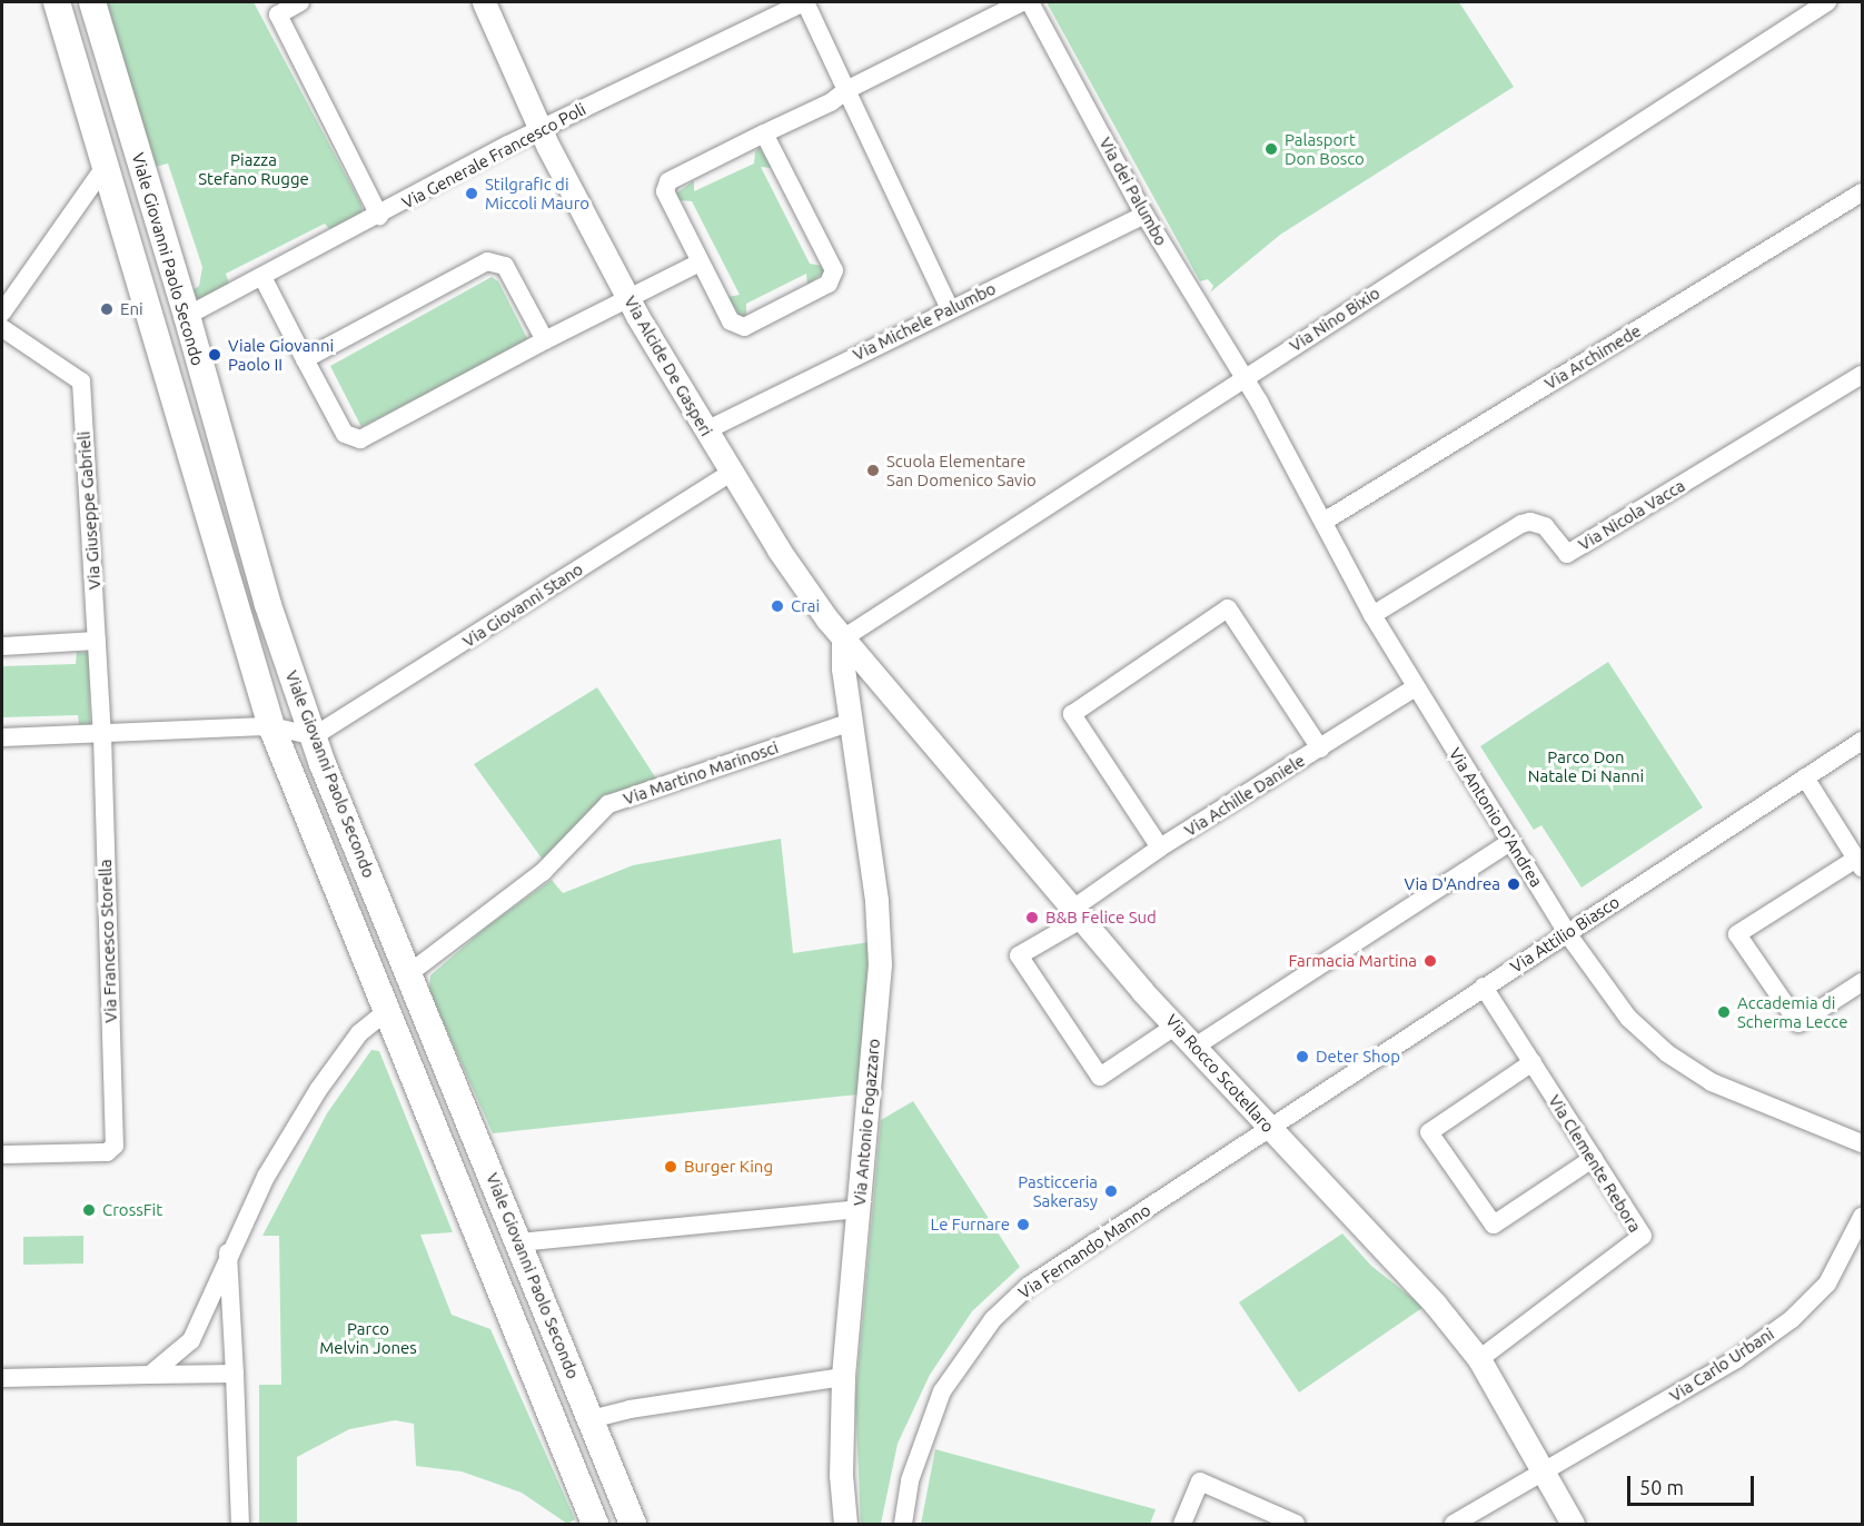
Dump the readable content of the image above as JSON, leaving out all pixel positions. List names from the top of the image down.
{
  "streets": {
    "main road": ["Viale Giovanni Paolo Secondo"],
    "street": [
      "Via Generale Francesco Poli",
      "Via dei Palumbo",
      "Via Nino Bixio",
      "Via Michele Palumbo",
      "Via Archimede",
      "Via Alcide De Gasperi",
      "Via Giuseppe Gabrieli",
      "Via Nicola Vacca",
      "Via Giovanni Stano",
      "Via Martino Marinosci",
      "Via Achille Daniele",
      "Via Antonio D'Andrea",
      "Via Attilio Biasco",
      "Via Francesco Storella",
      "Via Rocco Scotellaro",
      "Via Antonio Fogazzaro",
      "Via Clemente Rebora",
      "Via Fernando Manno",
      "Via Carlo Urbani"
    ]
  },
  "crossings": [
    ["Via Generale Francesco Poli", "Viale Giovanni Paolo Secondo"],
    ["Via Generale Francesco Poli", "Via Michele Palumbo"],
    ["Via Generale Francesco Poli", "Via Alcide De Gasperi"],
    ["Via dei Palumbo", "Via Nino Bixio"],
    ["Via dei Palumbo", "Via Michele Palumbo"],
    ["Via dei Palumbo", "Via Antonio D'Andrea"],
    ["Viale Giovanni Paolo Secondo", "Via Giovanni Stano"],
    ["Viale Giovanni Paolo Secondo", "Via Martino Marinosci"],
    ["Via Nino Bixio", "Via Alcide De Gasperi"],
    ["Via Nino Bixio", "Via Antonio D'Andrea"],
    ["Via Nino Bixio", "Via Rocco Scotellaro"],
    ["Via Michele Palumbo", "Via Alcide De Gasperi"],
    ["Via Archimede", "Via Antonio D'Andrea"],
    ["Via Alcide De Gasperi", "Via Giovanni Stano"],
    ["Via Alcide De Gasperi", "Via Rocco Scotellaro"],
    ["Via Giuseppe Gabrieli", "Via Francesco Storella"],
    ["Via Nicola Vacca", "Via Antonio D'Andrea"],
    ["Via Martino Marinosci", "Via Antonio Fogazzaro"],
    ["Via Achille Daniele", "Via Antonio D'Andrea"],
    ["Via Achille Daniele", "Via Rocco Scotellaro"],
    ["Via Antonio D'Andrea", "Via Attilio Biasco"],
    ["Via Attilio Biasco", "Via Rocco Scotellaro"],
    ["Via Attilio Biasco", "Via Clemente Rebora"],
    ["Via Attilio Biasco", "Via Fernando Manno"],
    ["Via Rocco Scotellaro", "Via Clemente Rebora"],
    ["Via Rocco Scotellaro", "Via Fernando Manno"],
    ["Via Rocco Scotellaro", "Via Carlo Urbani"]
  ],
  "parks": ["Piazza Stefano Rugge", "Parco Don Natale Di Nanni", "Parco Melvin Jones"],
  "places": [
    "Palasport Don Bosco",
    "Stilgrafic di Miccoli Mauro",
    "Eni",
    "Viale Giovanni Paolo II",
    "Scuola Elementare San Domenico Savio",
    "Crai",
    "Via D'Andrea",
    "B&B Felice Sud",
    "Farmacia Martina",
    "Accademia di Scherma Lecce",
    "Deter Shop",
    "Burger King",
    "Pasticceria Sakerasy",
    "CrossFit",
    "Le Furnare"
  ],
  "scale_bar": "50 m"
}
